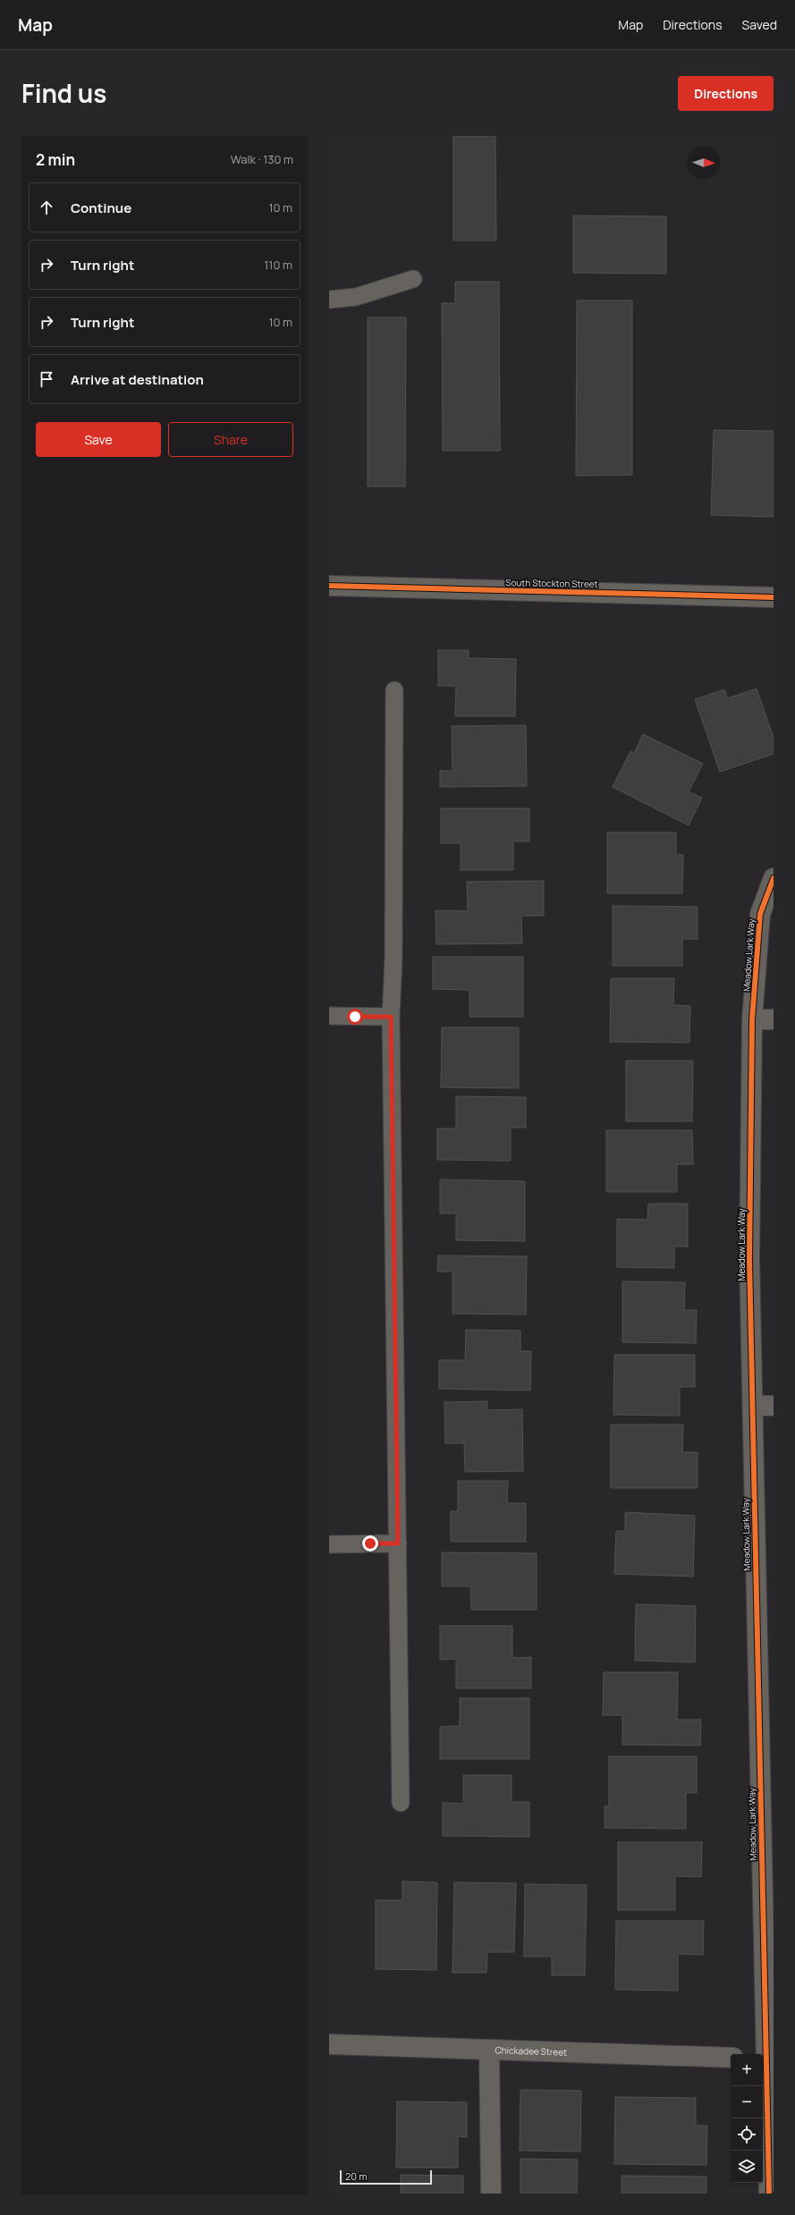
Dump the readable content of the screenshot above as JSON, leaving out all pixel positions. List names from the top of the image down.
{
  "streets": {
    "street": ["South Stockton Street", "Meadow Lark Way", "Chickadee Street"]
  },
  "scale_bar": "20 m",
  "north": "right",
  "page": {
    "header": "Map",
    "nav": ["Map", "Directions", "Saved"],
    "title": "Find us",
    "buttons": [
      "Directions",
      ["Save", "Share"]
    ],
    "heading": ["2 min", "Walk · 130 m"],
    "list": [
      ["Continue", "10 m"],
      ["Turn right", "110 m"],
      ["Turn right", "10 m"],
      "Arrive at destination"
    ],
    "map_buttons": ["+", "−"],
    "scale": "20 m"
  }
}
